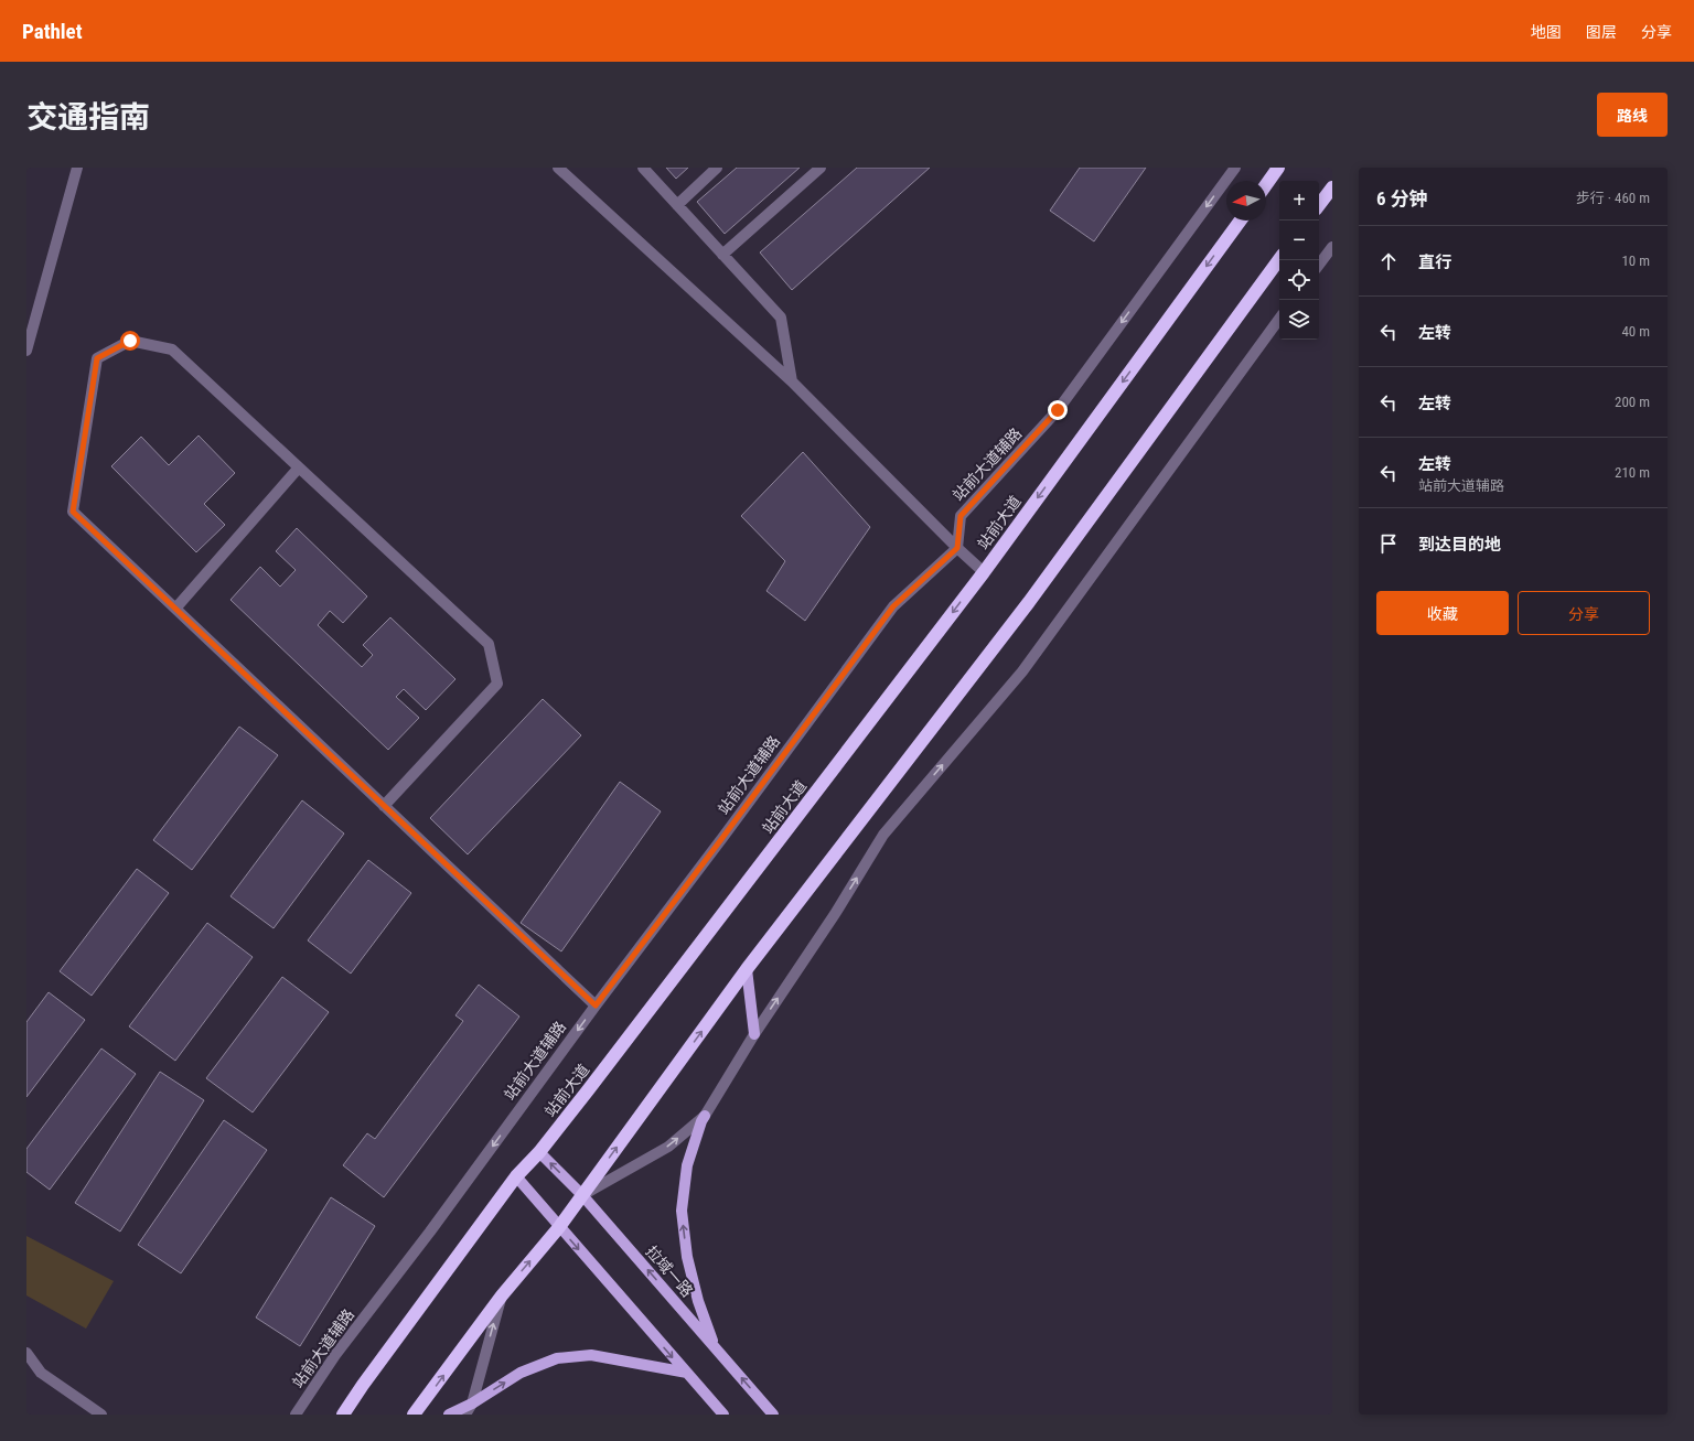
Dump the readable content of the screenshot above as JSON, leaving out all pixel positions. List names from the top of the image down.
{
  "streets": {
    "highway": ["站前大道"],
    "main road": ["拉域一路"],
    "street": ["站前大道辅路"]
  },
  "crossings": [
    ["站前大道", "拉域一路"]
  ],
  "one_way": ["站前大道辅路"],
  "north": "left",
  "page": {
    "header": "Pathlet",
    "nav": ["地图", "图层", "分享"],
    "title": "交通指南",
    "buttons": [
      "路线",
      ["收藏", "分享"]
    ],
    "heading": ["6 分钟", "步行 · 460 m"],
    "map_buttons": ["+", "−"],
    "list": [
      ["直行", "10 m"],
      ["左转", "40 m"],
      ["左转", "200 m"],
      ["左转", "站前大道辅路", "210 m"],
      "到达目的地"
    ]
  }
}
